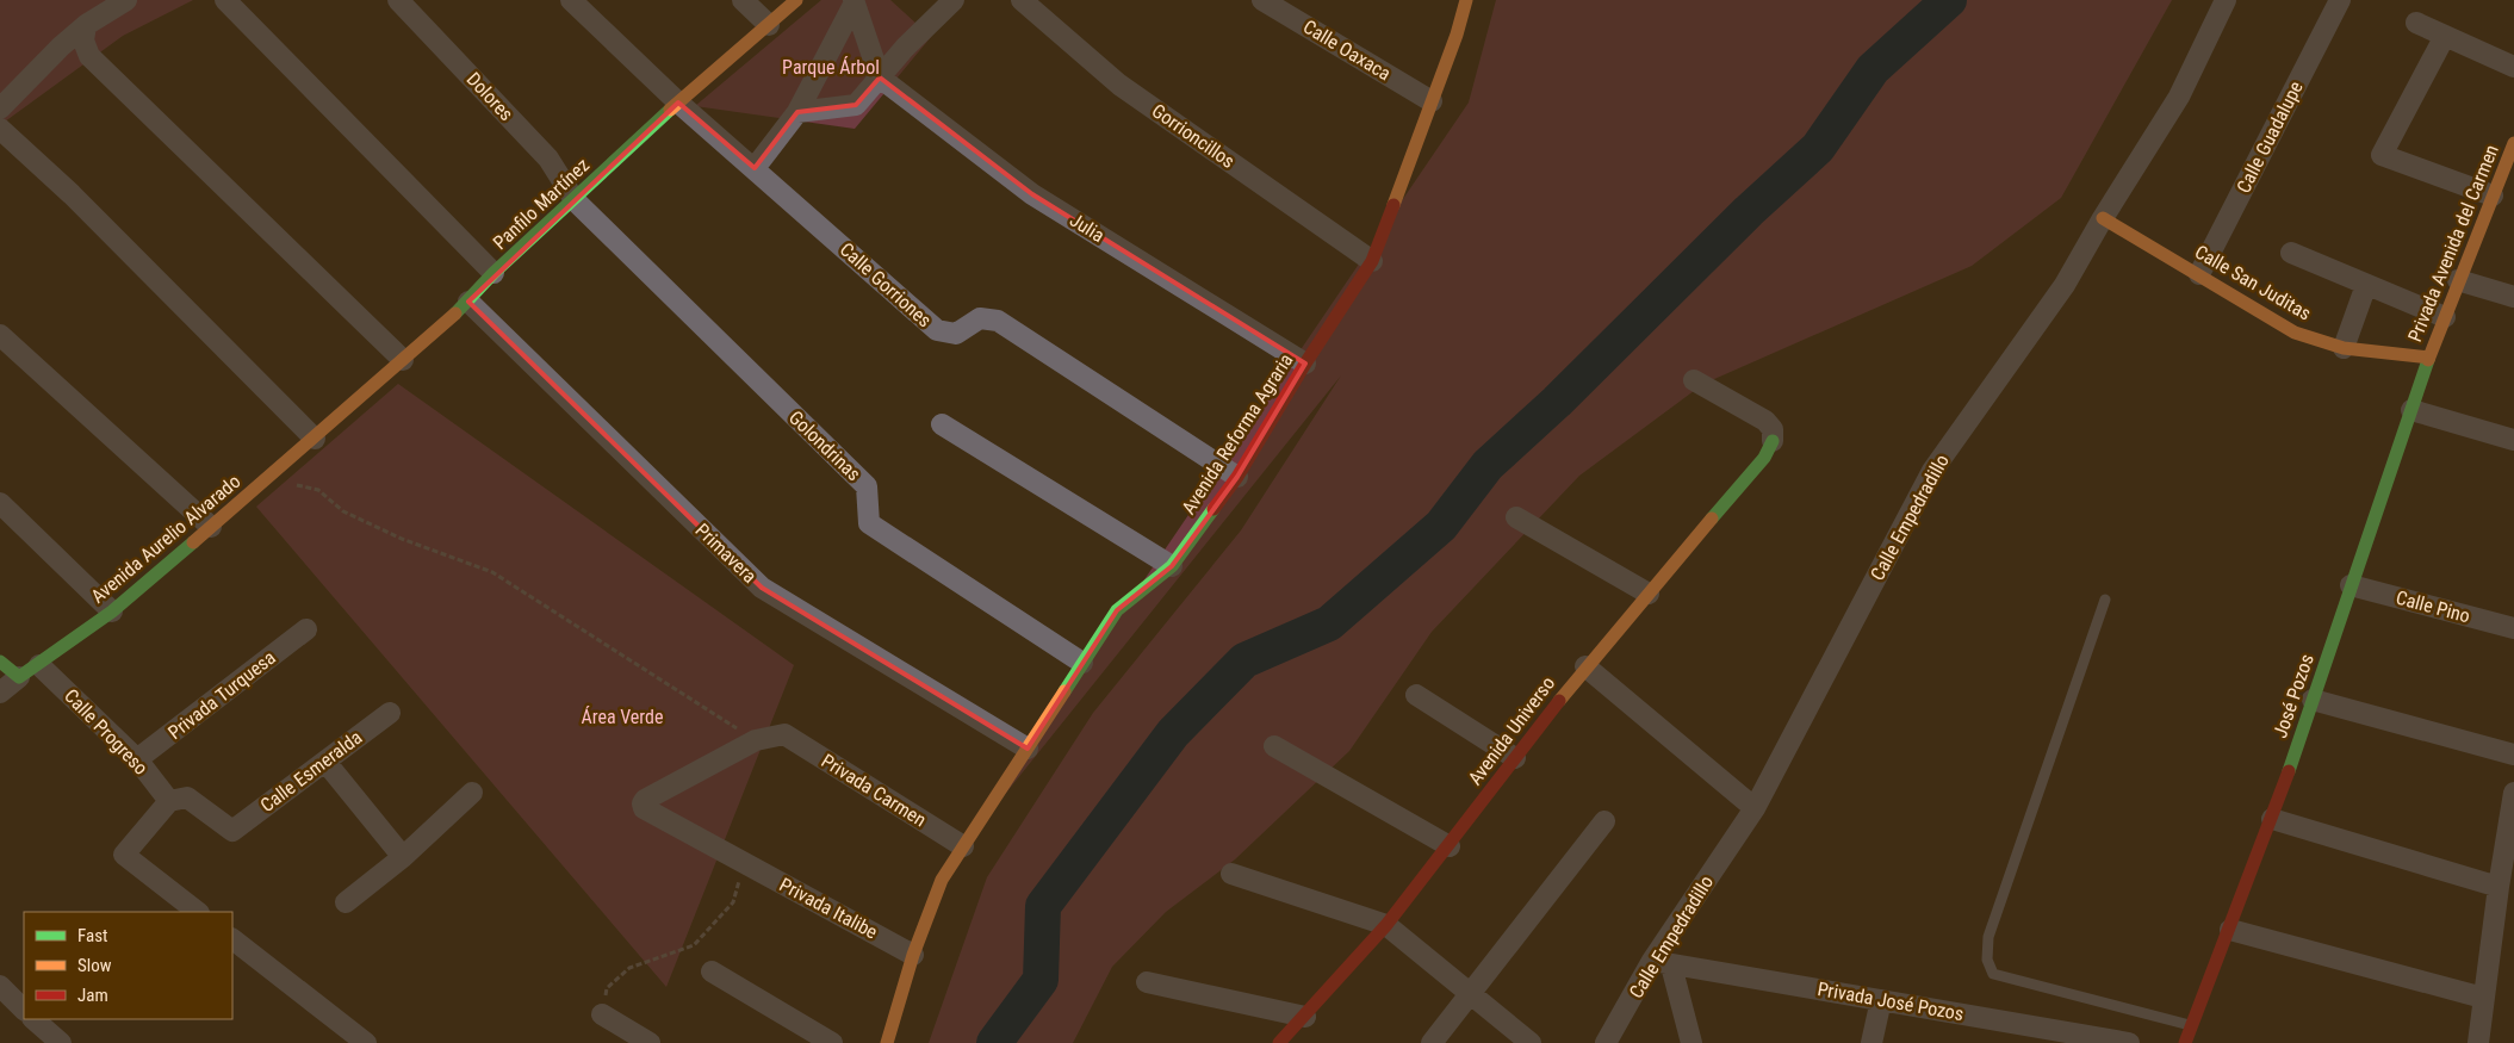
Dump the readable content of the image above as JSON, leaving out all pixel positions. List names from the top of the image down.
{
  "streets": {
    "street": [
      "Calle Oaxaca",
      "Dolores",
      "Gorrioncillos",
      "Calle Guadalupe",
      "Panfilo Martínez",
      "Julia",
      "Privada Avenida del Carmen",
      "Calle San Juditas",
      "Calle Gorriones",
      "Avenida Reforma Agraria",
      "Golondrinas",
      "Calle Empedradillo",
      "Avenida Aurelio Alvarado",
      "Primavera",
      "Calle Pino",
      "Privada Turquesa",
      "José Pozos",
      "Avenida Universo",
      "Calle Progreso",
      "Calle Esmeralda",
      "Privada Carmen",
      "Privada Italibe",
      "Privada José Pozos"
    ]
  },
  "crossings": [
    ["Calle Oaxaca", "Avenida Reforma Agraria"],
    ["Dolores", "Panfilo Martínez"],
    ["Dolores", "Golondrinas"],
    ["Gorrioncillos", "Avenida Reforma Agraria"],
    ["Calle Guadalupe", "Calle San Juditas"],
    ["Panfilo Martínez", "Calle Gorriones"],
    ["Panfilo Martínez", "Golondrinas"],
    ["Panfilo Martínez", "Avenida Aurelio Alvarado"],
    ["Panfilo Martínez", "Primavera"],
    ["Julia", "Avenida Reforma Agraria"],
    ["Privada Avenida del Carmen", "Calle San Juditas"],
    ["Privada Avenida del Carmen", "José Pozos"],
    ["Calle San Juditas", "Calle Empedradillo"],
    ["Calle San Juditas", "José Pozos"],
    ["Calle Gorriones", "Avenida Reforma Agraria"],
    ["Avenida Reforma Agraria", "Golondrinas"],
    ["Avenida Reforma Agraria", "Primavera"],
    ["Avenida Reforma Agraria", "Privada Carmen"],
    ["Avenida Reforma Agraria", "Privada Italibe"],
    ["Calle Empedradillo", "Privada José Pozos"],
    ["Avenida Aurelio Alvarado", "Calle Progreso"],
    ["Calle Pino", "José Pozos"],
    ["Privada Turquesa", "Calle Progreso"],
    ["Calle Progreso", "Calle Esmeralda"],
    ["Privada Carmen", "Privada Italibe"]
  ],
  "parks": ["Parque Árbol", "Área Verde"],
  "legend": ["Fast", "Slow", "Jam"]
}
